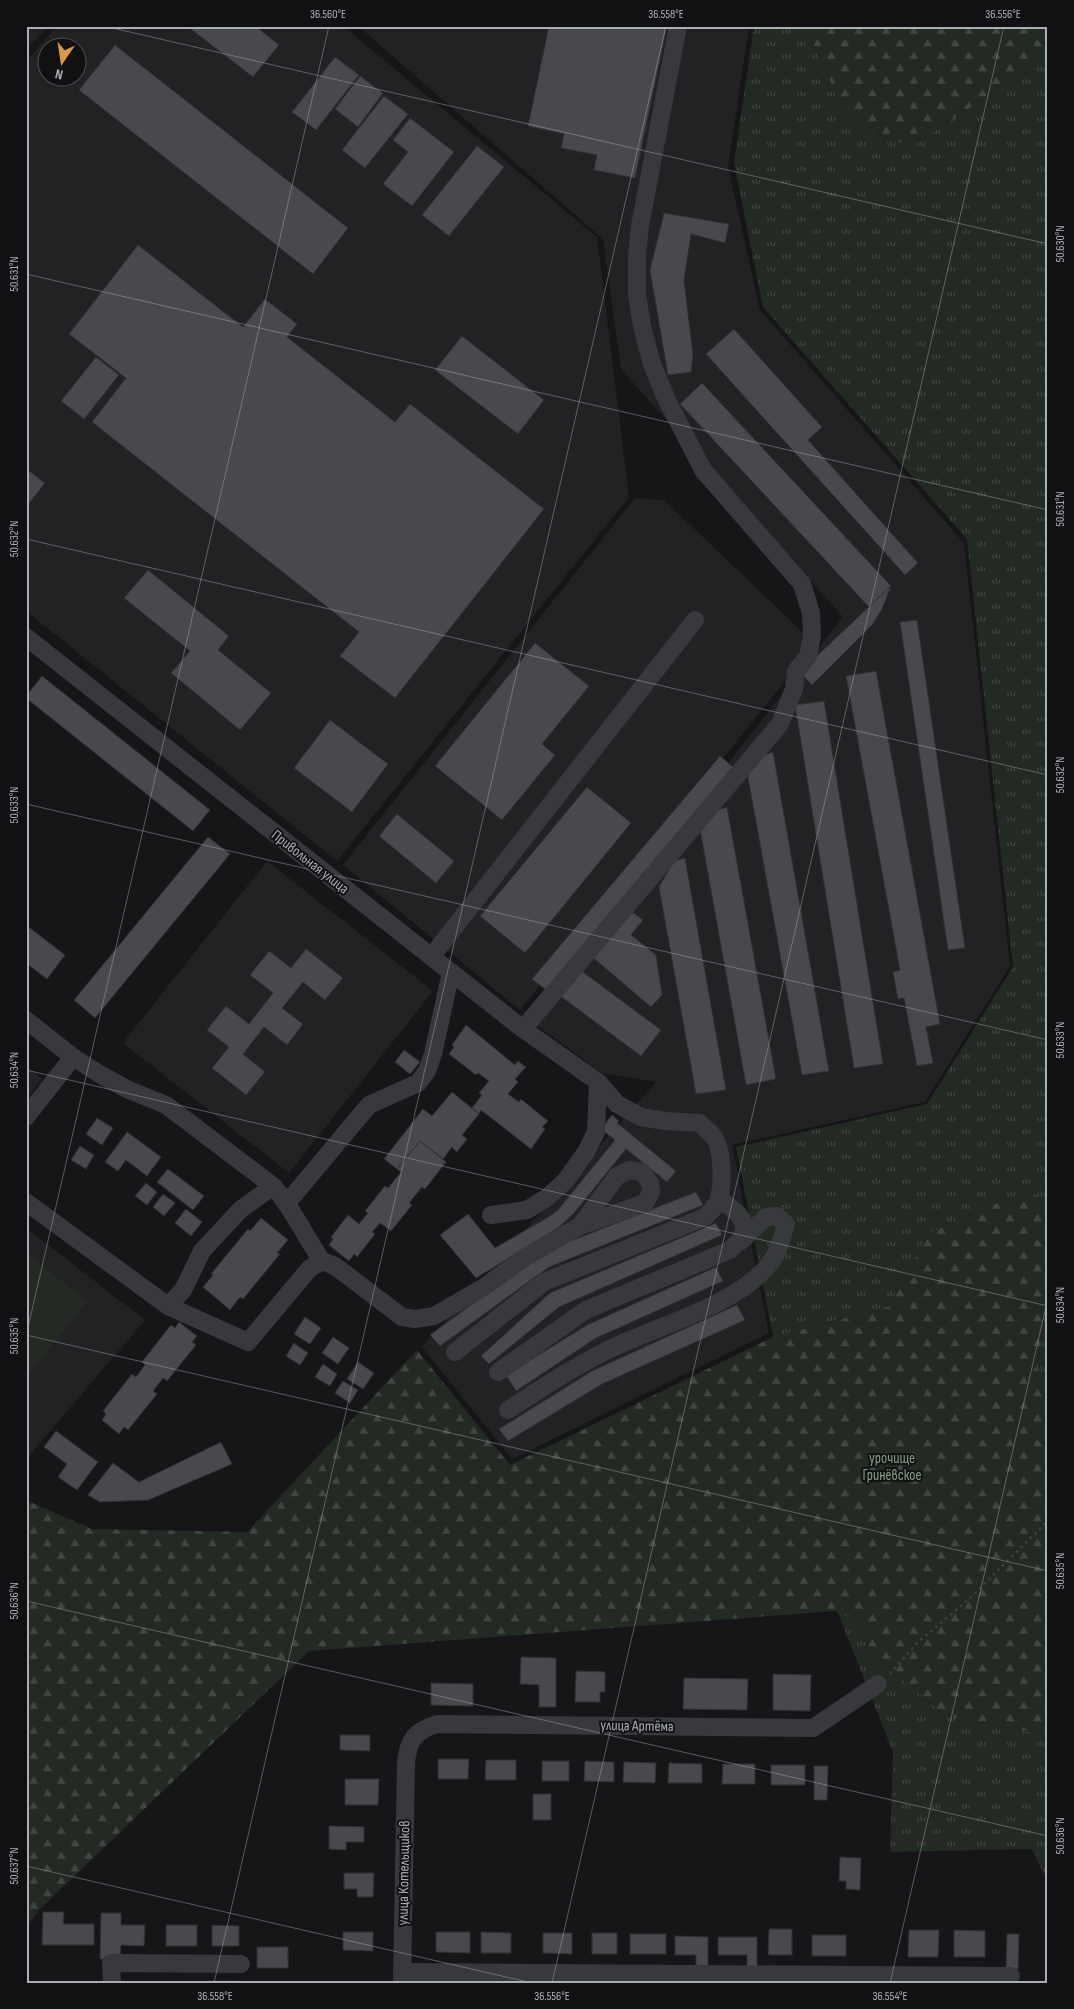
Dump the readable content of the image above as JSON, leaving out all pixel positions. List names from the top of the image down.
{
  "streets": {
    "street": ["Привольная улица", "улица Артёма", "улица Котельщиков"]
  },
  "crossings": [
    ["улица Артёма", "улица Котельщиков"]
  ],
  "parks": ["урочище Гринёвское"],
  "north": "bottom",
  "coordinates": [
    "36.560°E",
    "36.558°E",
    "36.556°E",
    "50.630°N",
    "50.631°N",
    "50.632°N",
    "50.633°N",
    "50.634°N",
    "50.635°N",
    "50.636°N",
    "50.637°N",
    "36.554°E"
  ]
}
